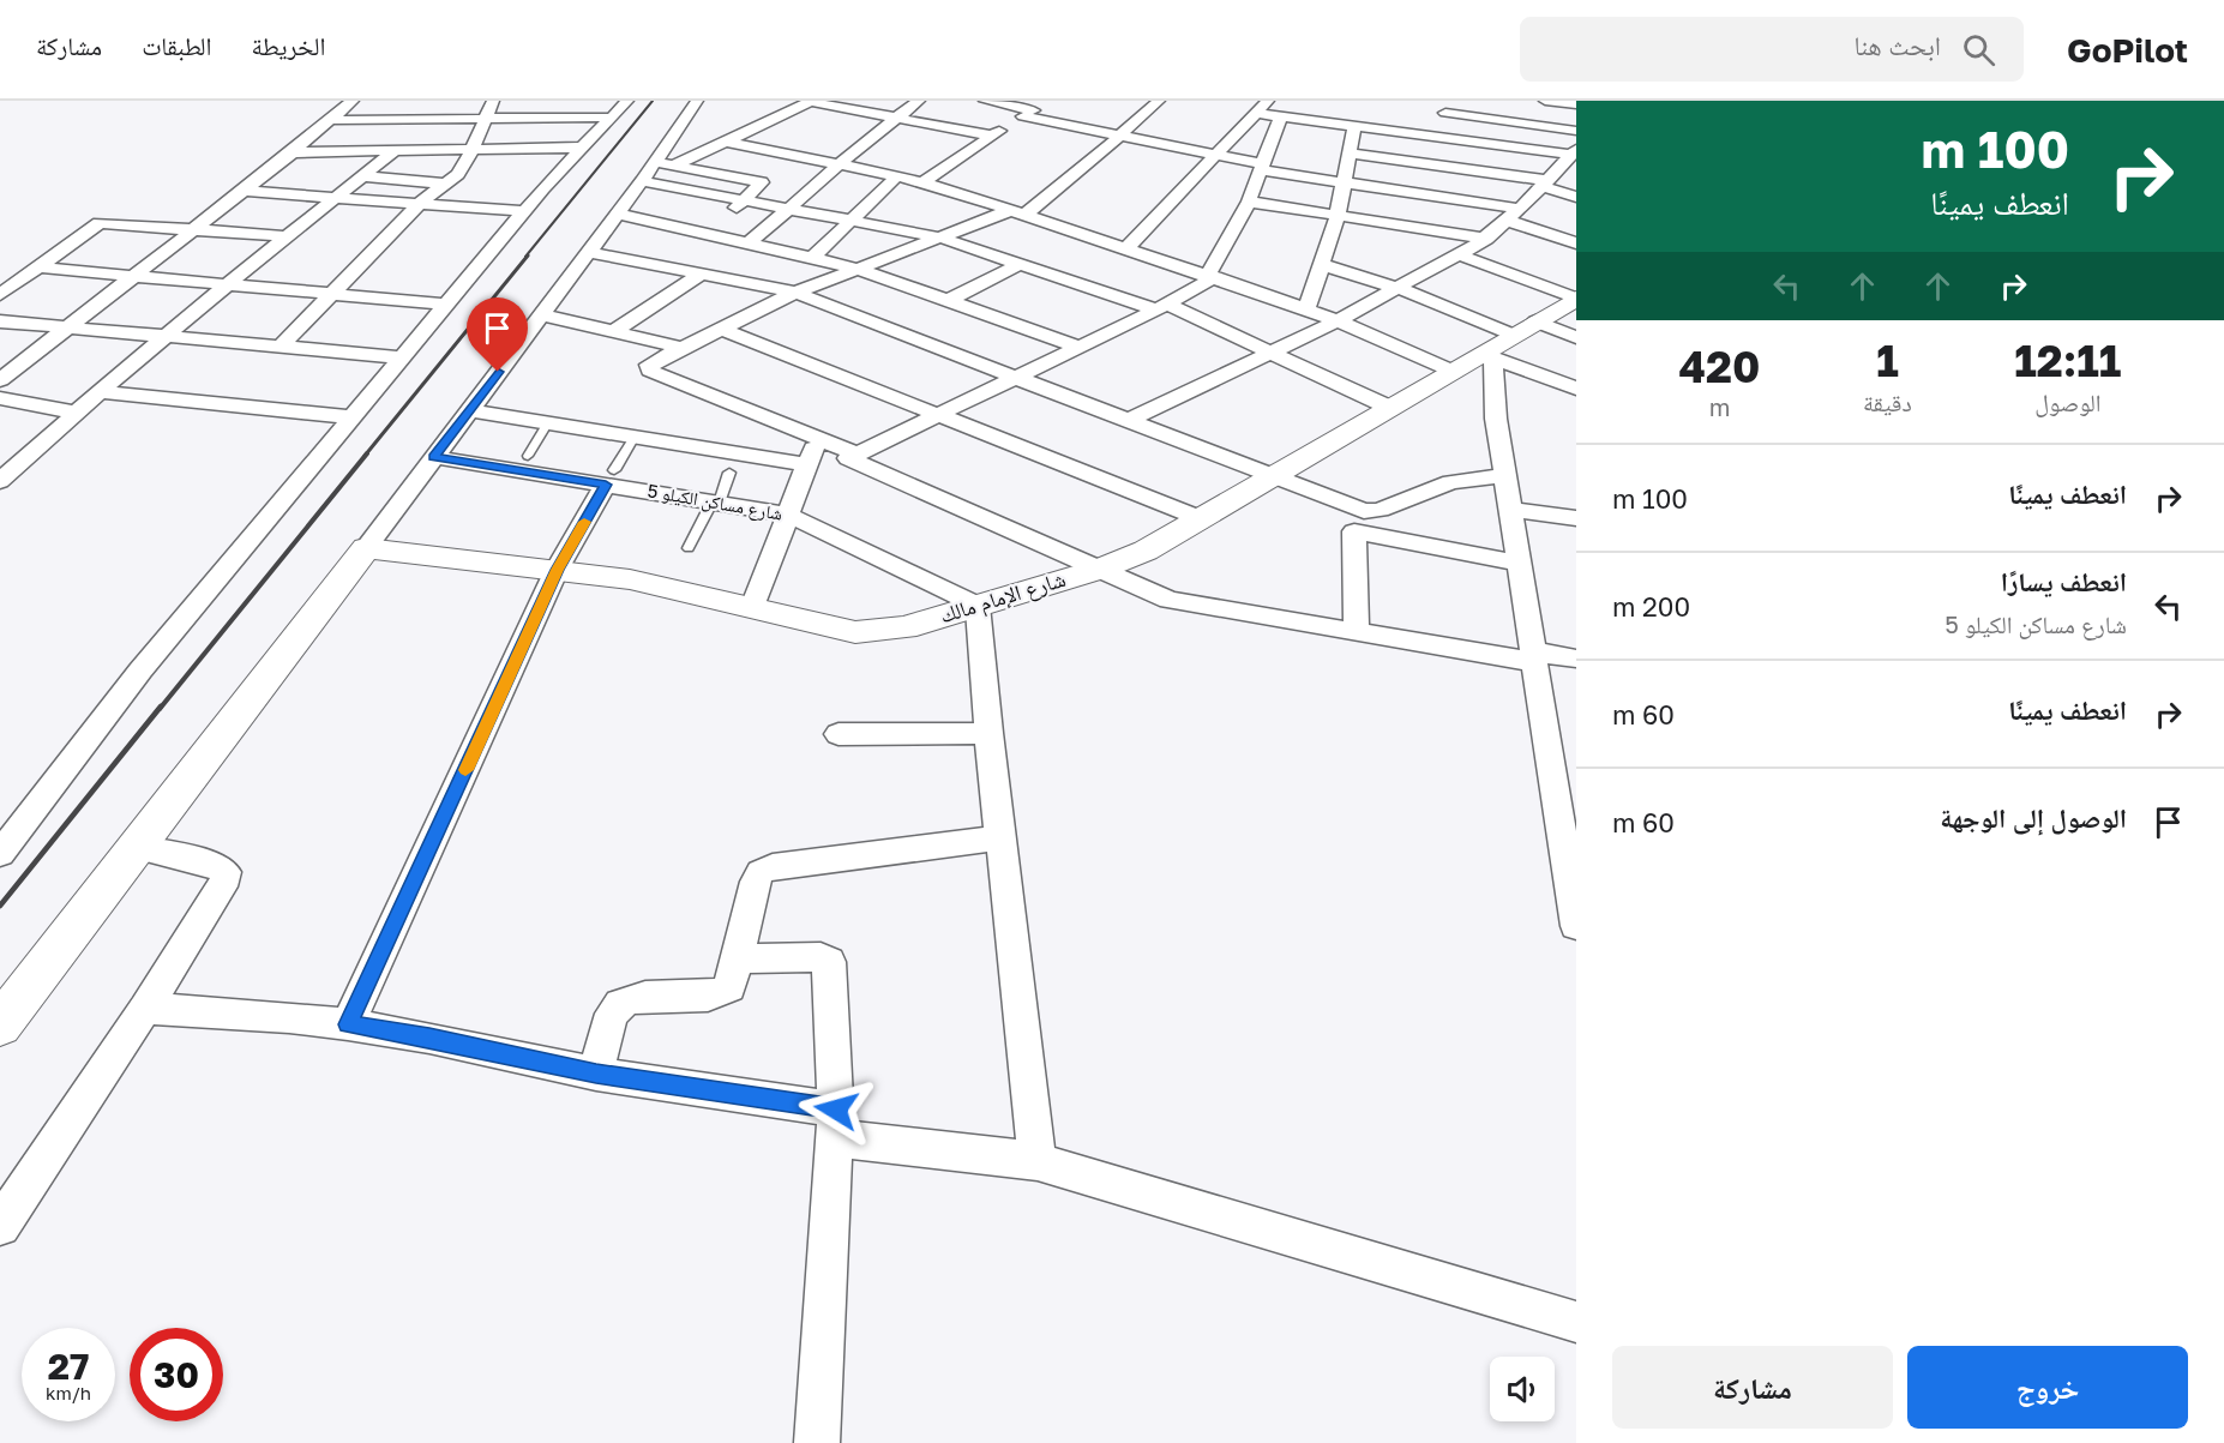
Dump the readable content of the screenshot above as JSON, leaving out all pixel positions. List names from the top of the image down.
{
  "streets": {
    "street": ["شارع مساكن الكيلو 5", "شارع الإمام مالك"]
  },
  "crossings": [
    ["شارع مساكن الكيلو 5", "شارع الإمام مالك"]
  ],
  "page": {
    "header": "GoPilot",
    "search": "ابحث هنا",
    "nav": ["الخريطة", "الطبقات", "مشاركة"],
    "turn": ["100 m", "انعطف يمينًا"],
    "eta": [
      "12:11",
      "الوصول",
      "1",
      "دقيقة",
      "420",
      "m"
    ],
    "list": [
      {
        "name": "انعطف يمينًا",
        "value": "100 m"
      },
      {
        "name": "انعطف يسارًا",
        "note": "شارع مساكن الكيلو 5",
        "value": "200 m"
      },
      {
        "name": "انعطف يمينًا",
        "value": "60 m"
      },
      {
        "name": "الوصول إلى الوجهة",
        "value": "60 m"
      }
    ],
    "speed": "27 km/h",
    "limit": "30",
    "buttons": ["خروج", "مشاركة"]
  }
}
